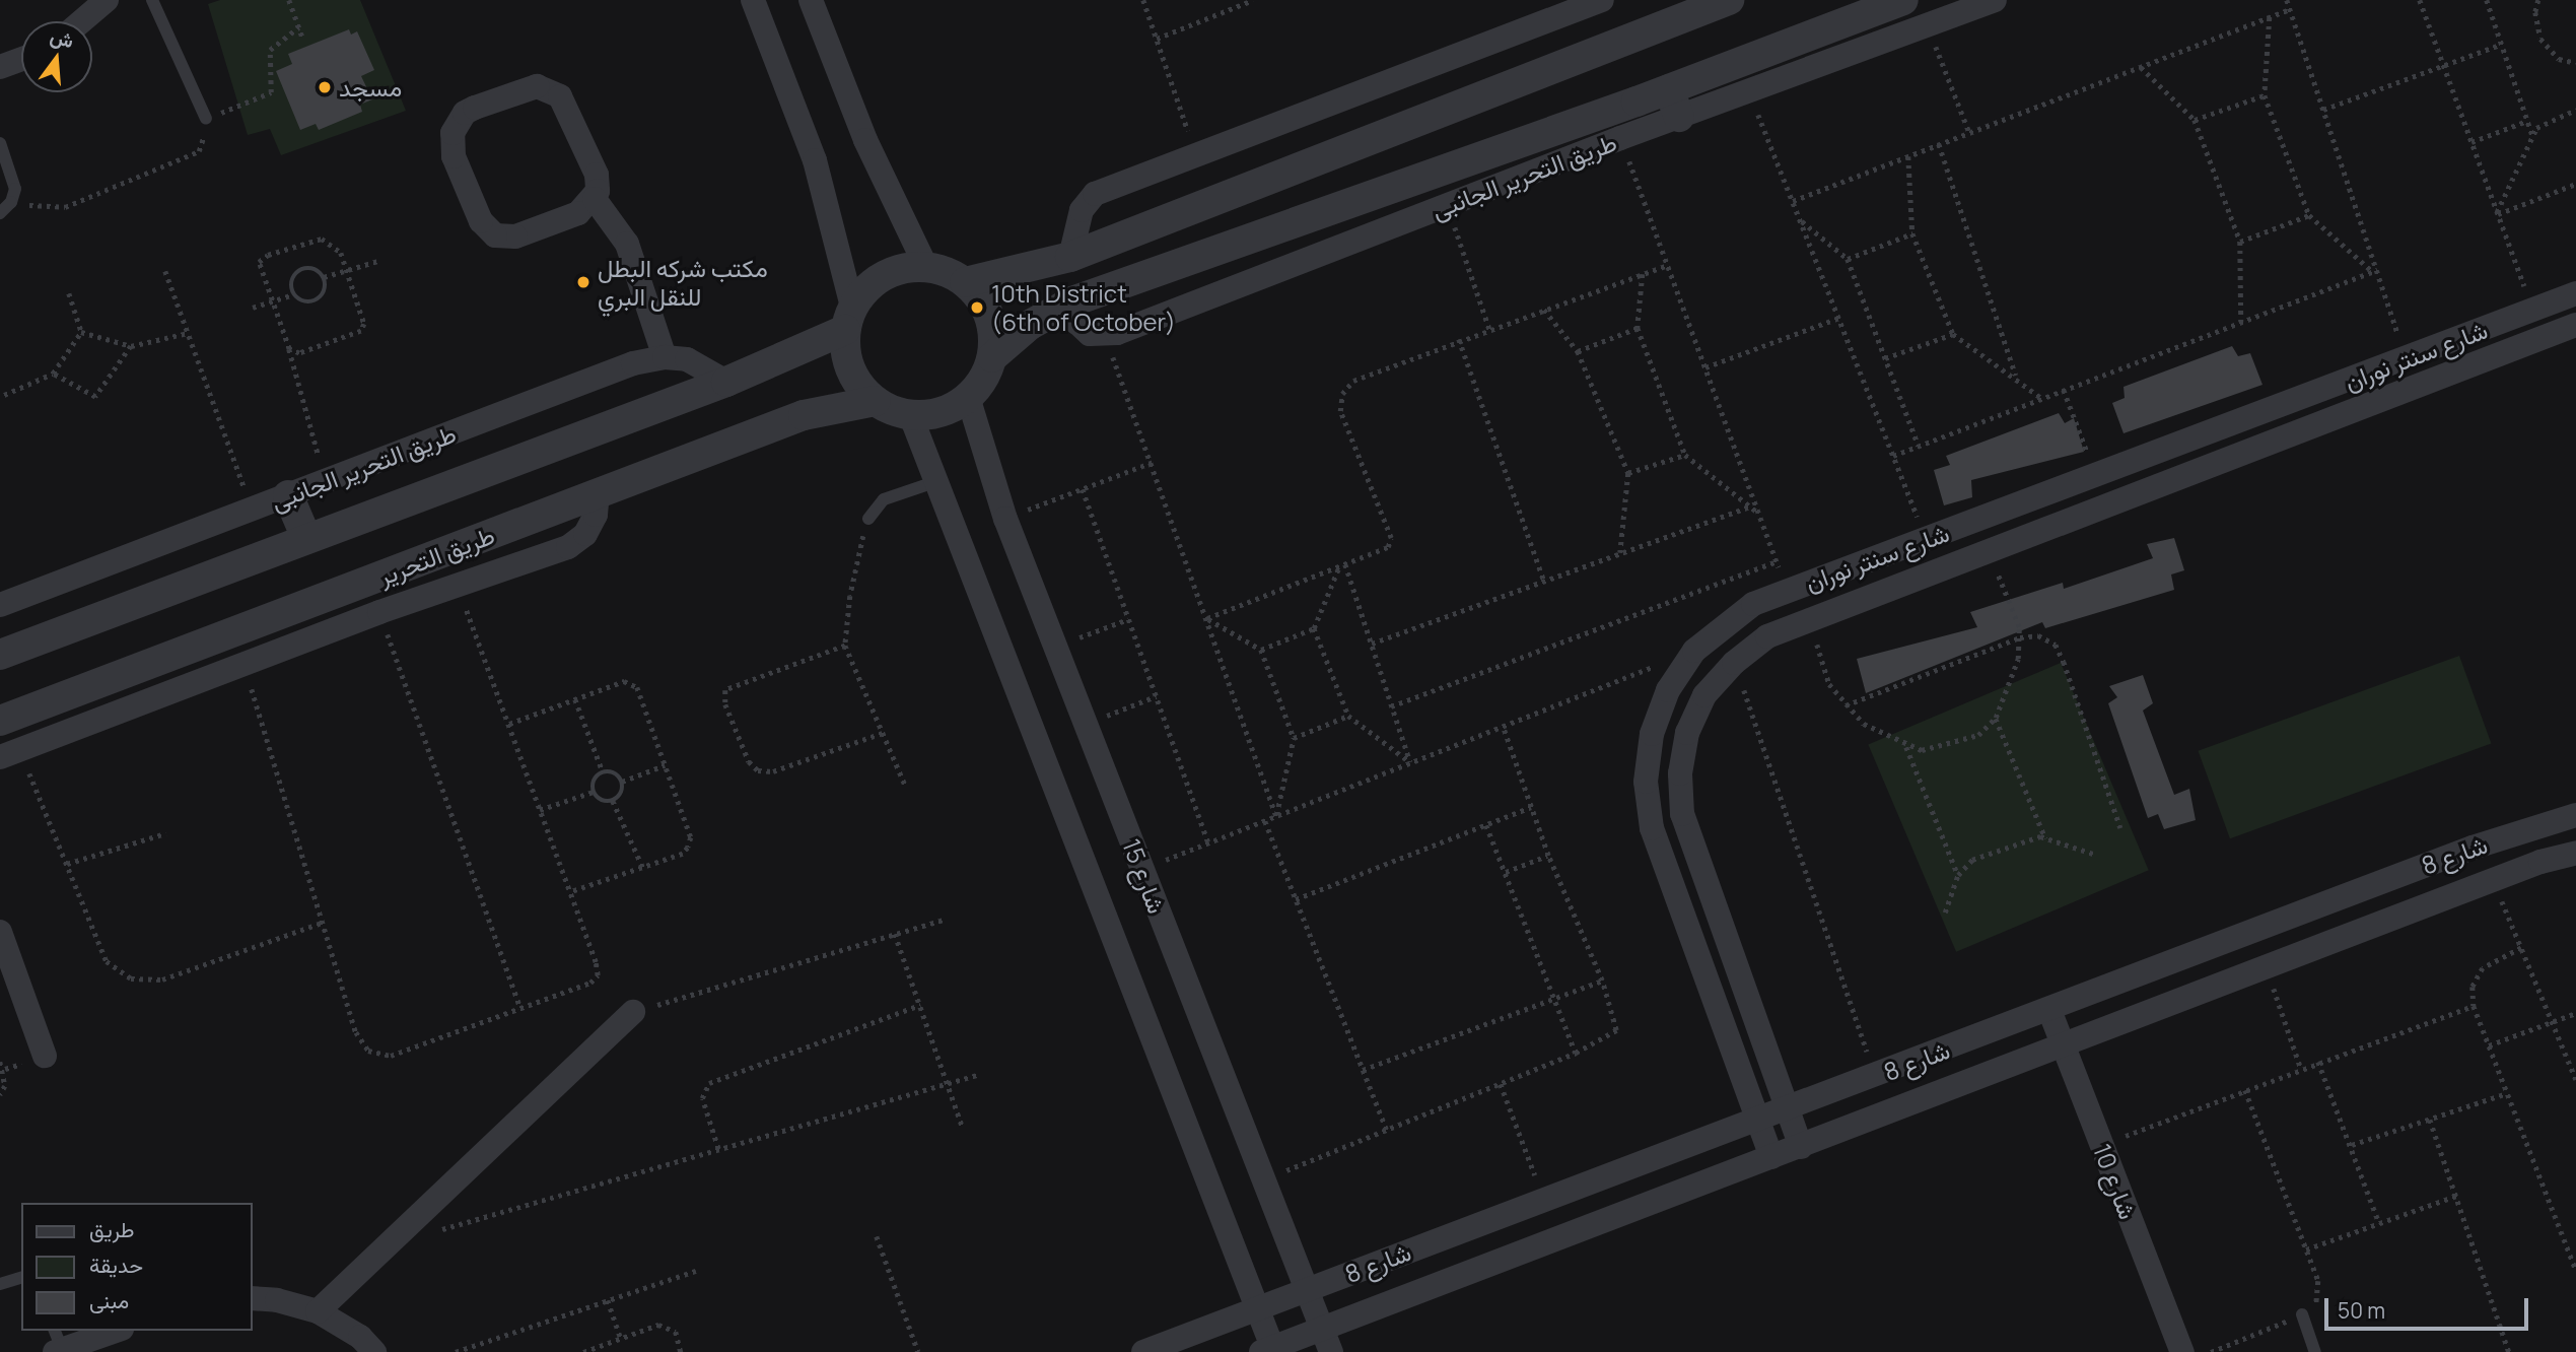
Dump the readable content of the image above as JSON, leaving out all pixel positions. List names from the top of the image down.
{
  "streets": {
    "street": [
      "طريق التحرير الجانبى",
      "شارع سنتر نوران",
      "طريق التحرير",
      "شارع 8",
      "شارع 15",
      "شارع 10"
    ]
  },
  "crossings": [
    ["شارع سنتر نوران", "شارع 8"],
    ["طريق التحرير", "شارع 15"],
    ["شارع 8", "شارع 15"],
    ["شارع 8", "شارع 10"]
  ],
  "places": ["مسجد", "مكتب شركه البطل للنقل البري", "10th District (6th of October)"],
  "legend": ["طريق", "حديقة", "مبنى"],
  "scale_bar": "50 m",
  "north": "top"
}
